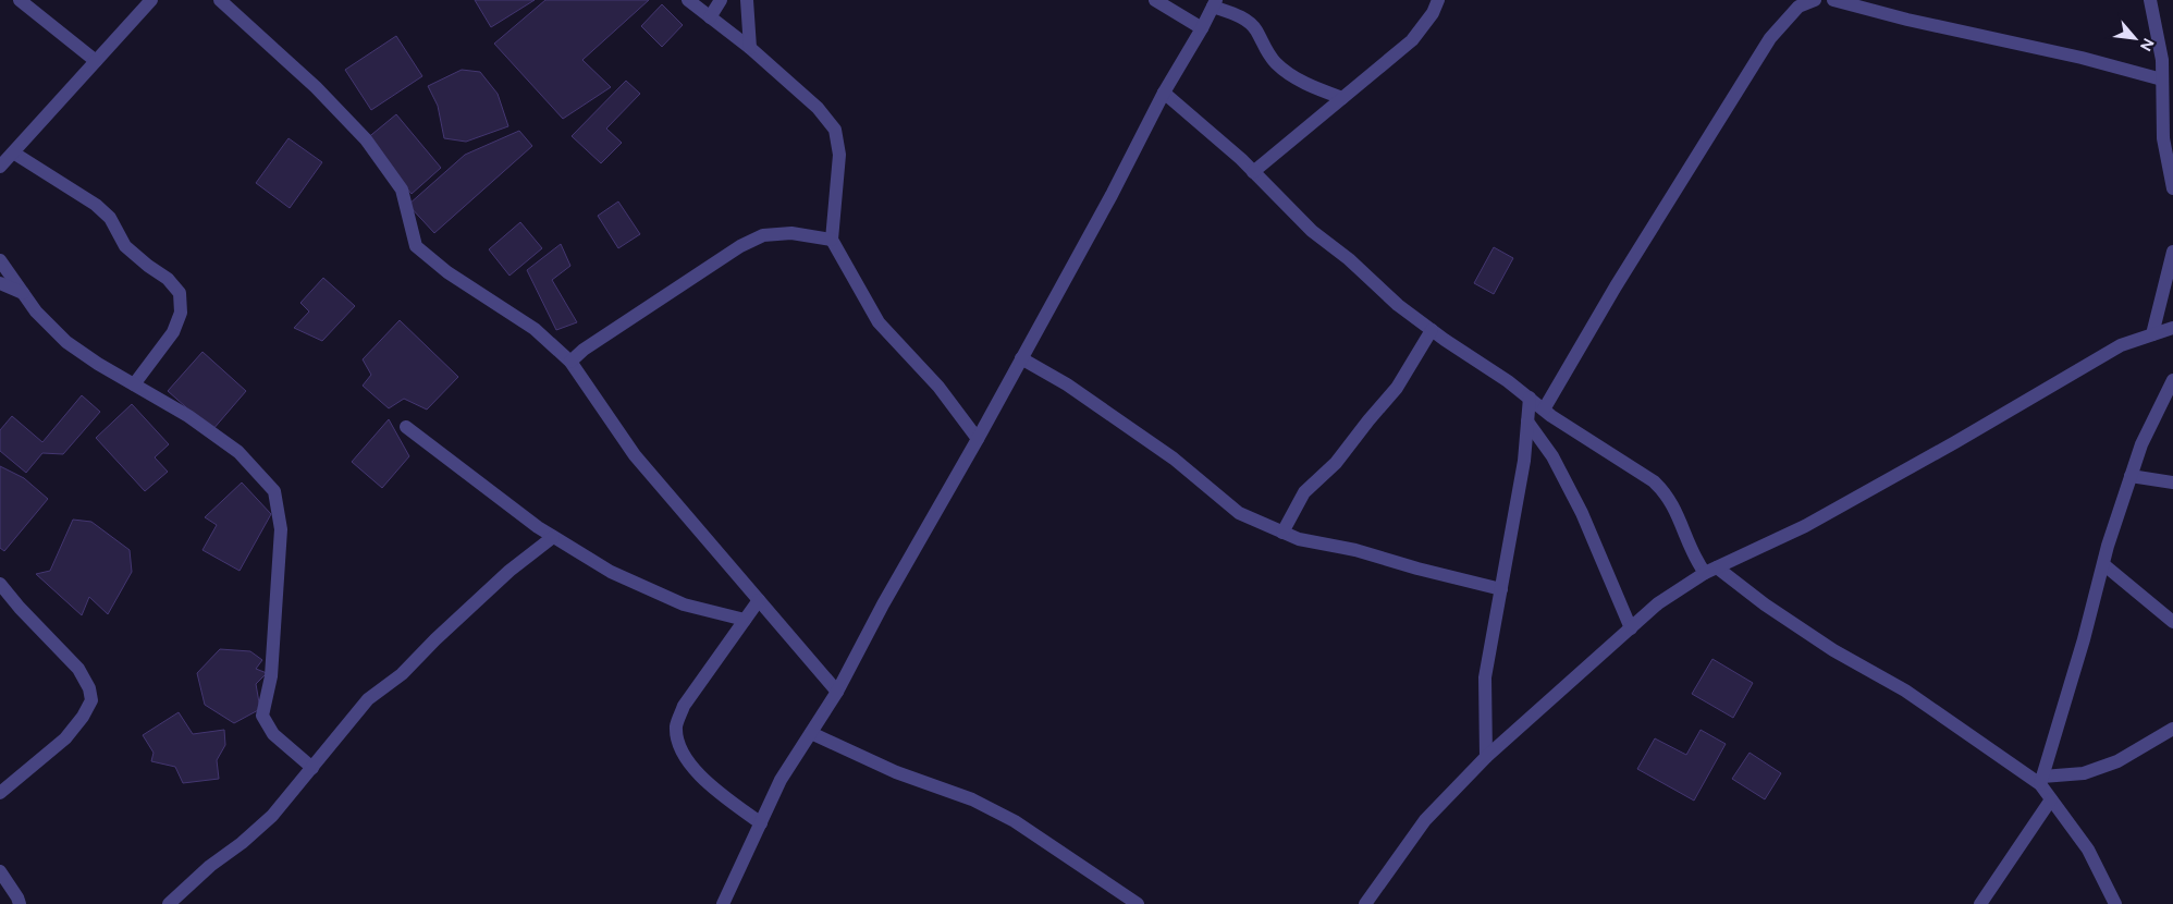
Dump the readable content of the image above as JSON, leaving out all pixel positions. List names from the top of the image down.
{
  "north": "bottom right"
}
